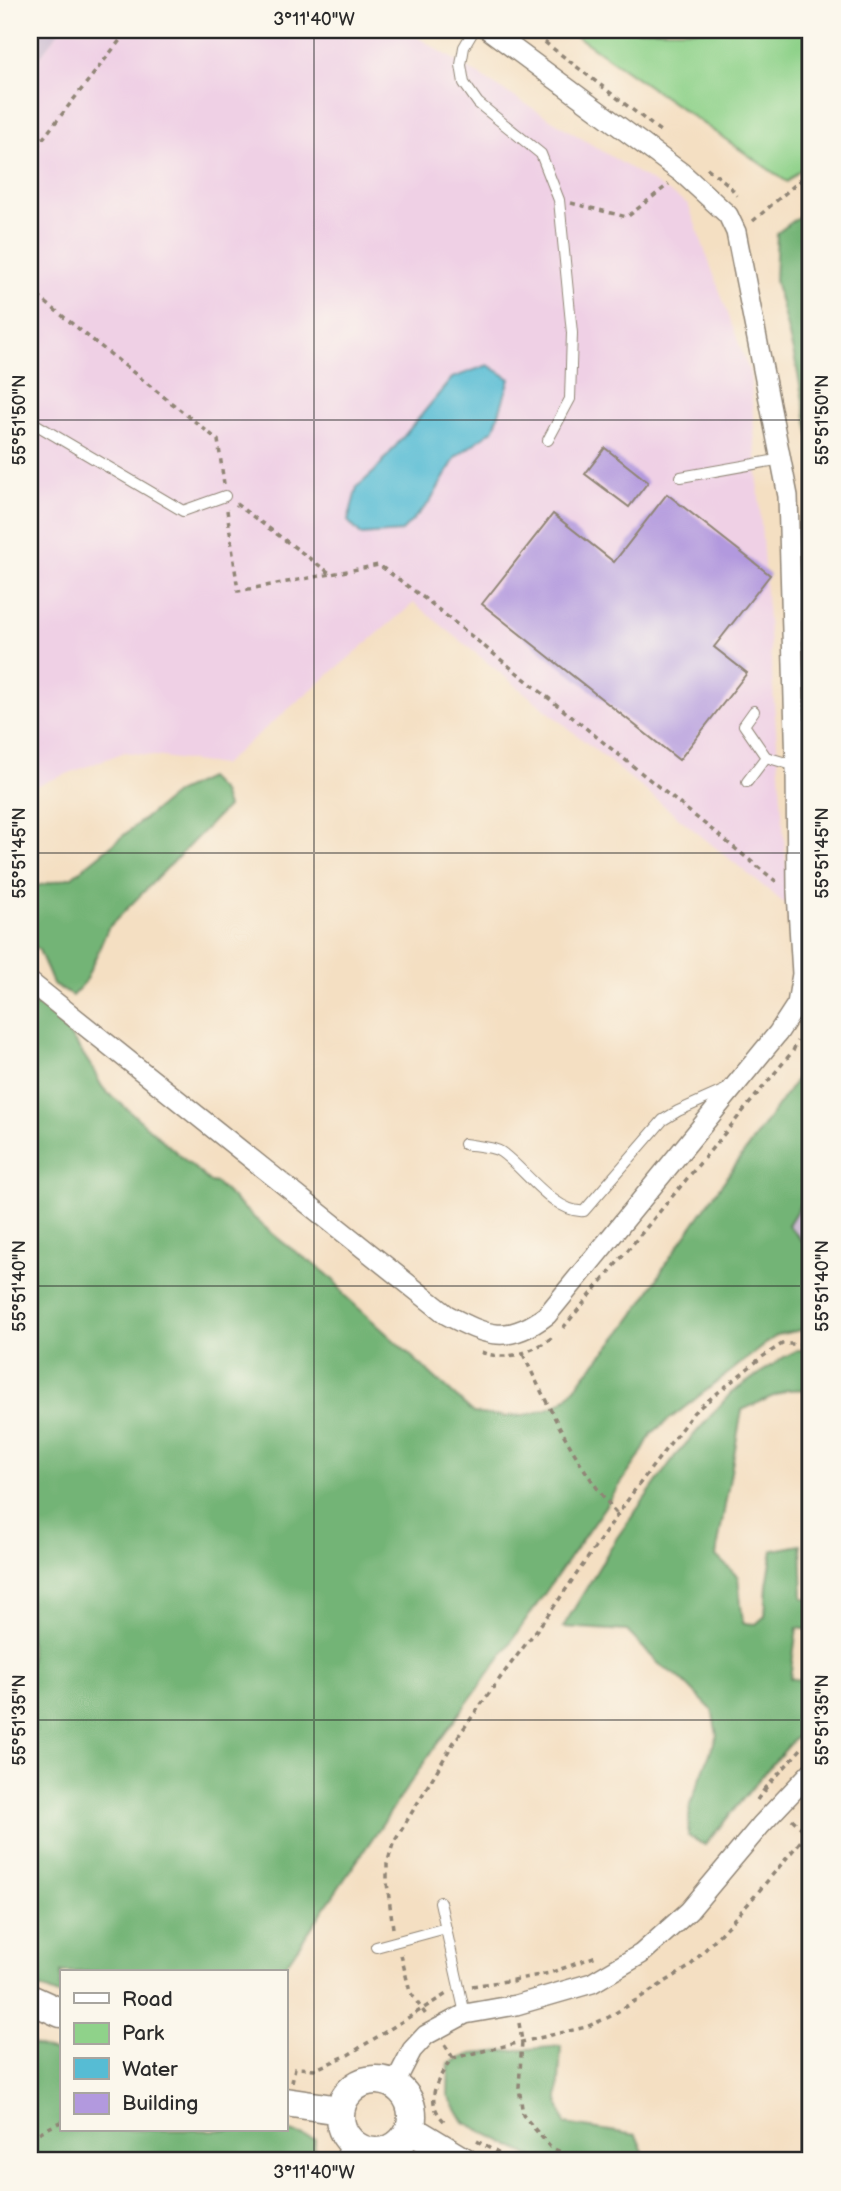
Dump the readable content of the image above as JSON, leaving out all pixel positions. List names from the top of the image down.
{
  "legend": [
    "Road",
    "Park",
    "Water",
    "Building"
  ],
  "coordinates": [
    "3°11'40\"W",
    "55°51'50\"N",
    "55°51'45\"N",
    "55°51'40\"N",
    "55°51'35\"N"
  ]
}
